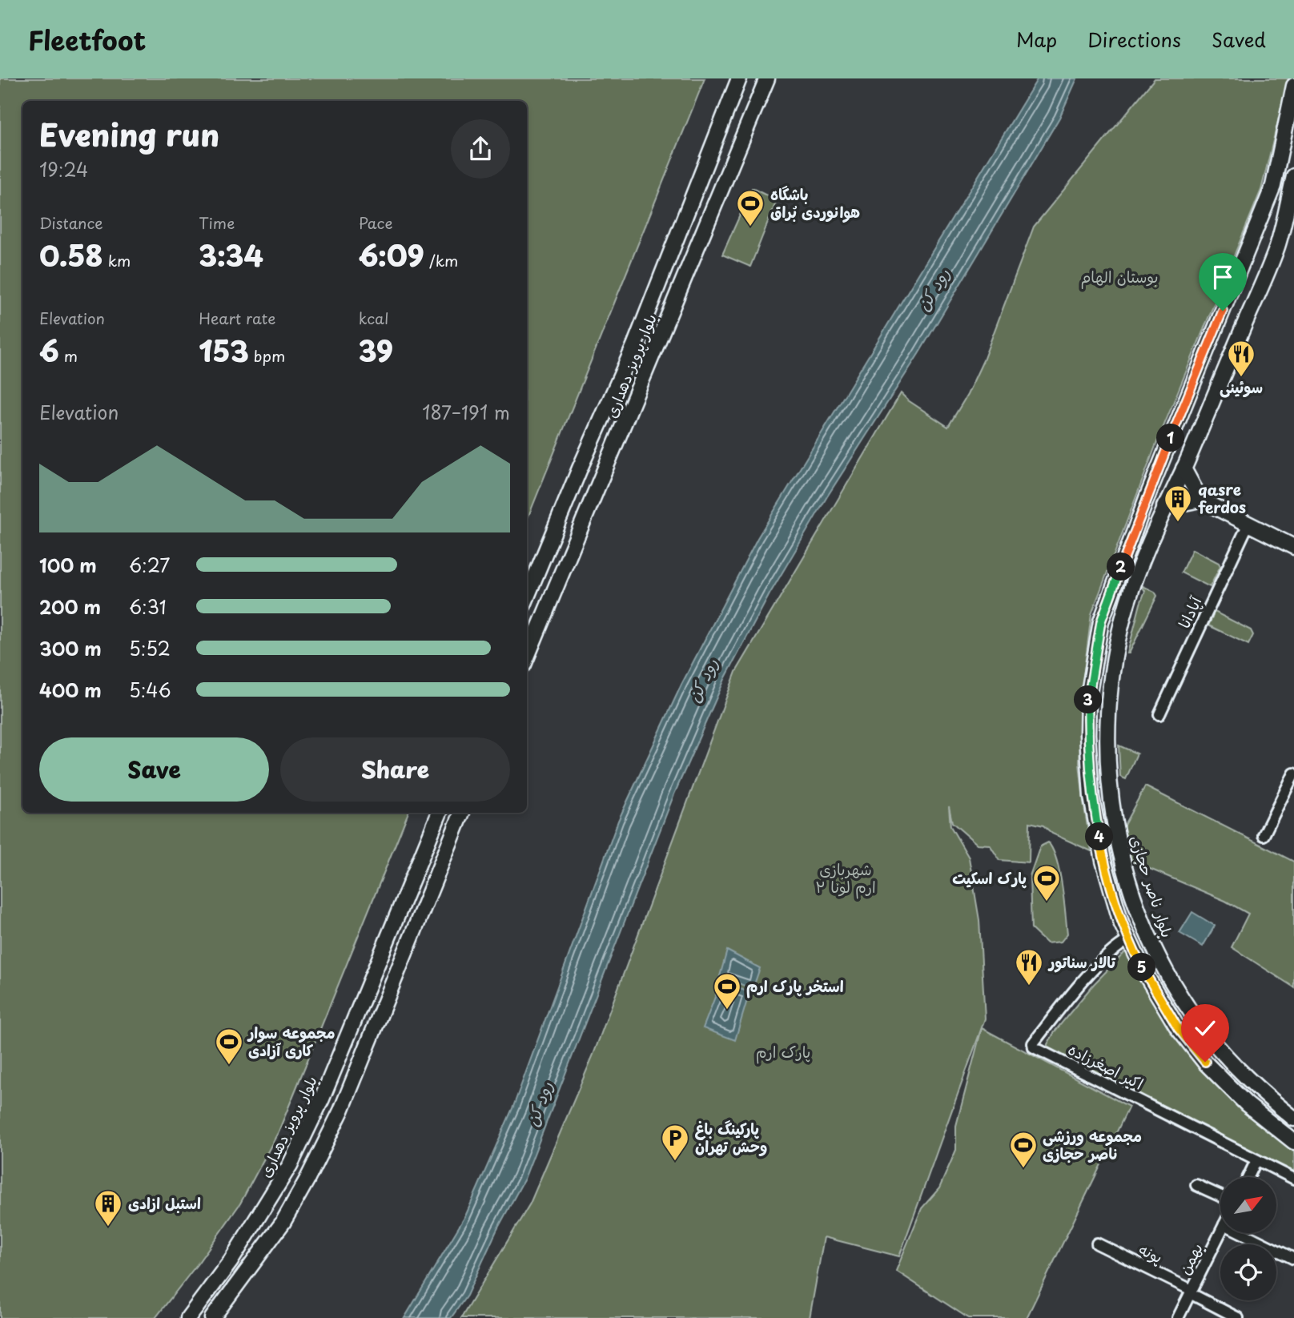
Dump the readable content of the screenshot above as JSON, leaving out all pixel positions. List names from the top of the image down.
{
  "streets": {
    "main road": ["بلوار پرویز دهداری", "بلوار ناصر حجازی"],
    "street": [
      "آپادانا",
      "اکبر اصغرزاده",
      "پونه",
      "بهمن"
    ]
  },
  "crossings": [
    ["پونه", "بهمن"]
  ],
  "water": ["رود کن"],
  "parks": ["بوستان الهام", "شهربازی ارم لونا ۲", "پارک ارم"],
  "places": {
    "sports": [
      "باشگاه هوانوردی بُراق",
      "پارک اسکیت",
      "استخر پارک ارم",
      "مجموعه سوار کاری آزادی",
      "مجموعه ورزشی ناصر حجازی"
    ],
    "restaurant": ["سوئینی", "تالار سناتور"],
    "building": ["qasre ferdos", "استبل ازادی"],
    "parking": ["پارکینگ باغ وحش تهران"]
  },
  "north": "top right",
  "page": {
    "header": "Fleetfoot",
    "nav": ["Map", "Directions", "Saved"],
    "heading": ["Evening run", "19:24"],
    "stats": [
      ["Distance", "0.58 km"],
      ["Time", "3:34"],
      ["Pace", "6:09 /km"],
      ["Elevation", "6 m"],
      ["Heart rate", "153 bpm"],
      ["kcal", "39"]
    ],
    "chart": ["Elevation", "187–191 m"],
    "pins": [
      "1",
      "2",
      "3",
      "4",
      "5"
    ],
    "list": [
      {
        "name": "100 m",
        "note": "6:27"
      },
      {
        "name": "200 m",
        "note": "6:31"
      },
      {
        "name": "300 m",
        "note": "5:52"
      },
      {
        "name": "400 m",
        "note": "5:46"
      }
    ],
    "buttons": ["Save", "Share"]
  }
}
